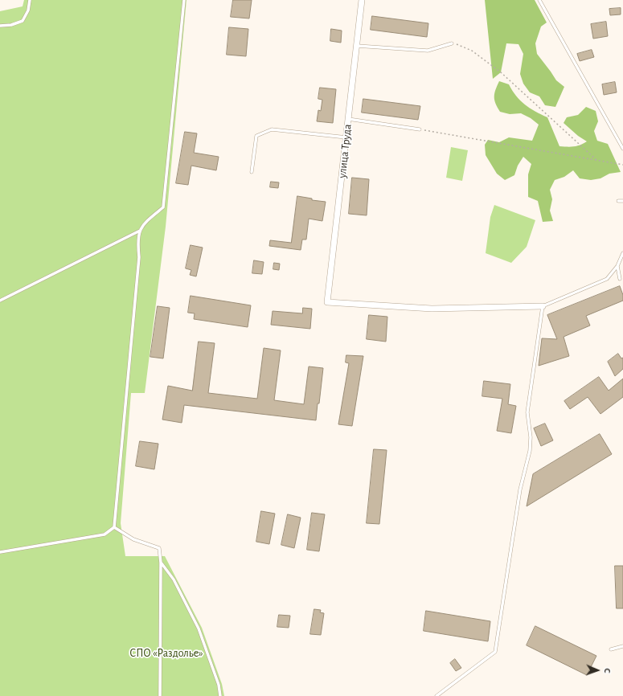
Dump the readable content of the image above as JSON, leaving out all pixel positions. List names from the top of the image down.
{
  "streets": {
    "street": ["улица Труда"]
  },
  "parks": ["СПО «Раздолье»"],
  "north": "right"
}
